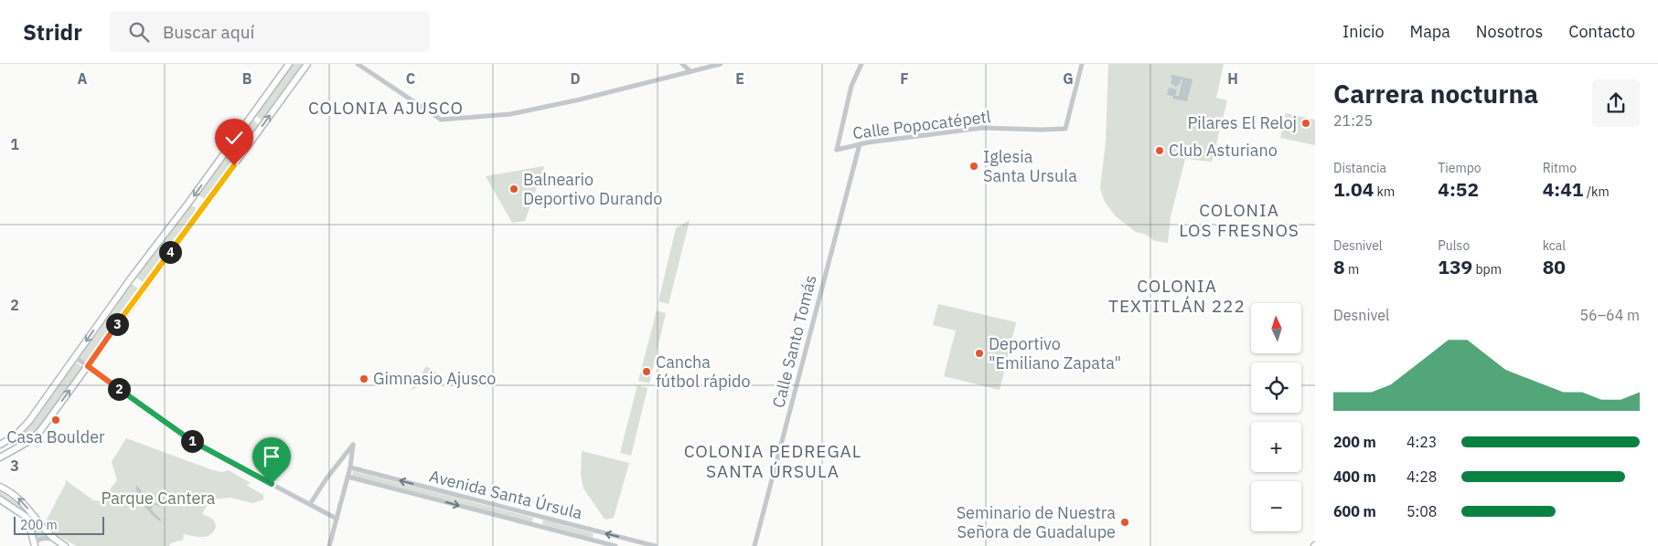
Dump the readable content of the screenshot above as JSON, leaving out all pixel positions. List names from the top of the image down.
{
  "streets": {
    "street": ["Calle Popocatépetl", "Calle Santo Tomás", "Avenida Santa Úrsula"]
  },
  "crossings": [
    ["Calle Popocatépetl", "Calle Santo Tomás"]
  ],
  "districts": [
    "COLONIA AJUSCO",
    "COLONIA LOS FRESNOS",
    "COLONIA TEXTITLÁN 222",
    "COLONIA PEDREGAL SANTA ÚRSULA"
  ],
  "parks": ["Parque Cantera"],
  "places": [
    "Pilares El Reloj",
    "Club Asturiano",
    "Iglesia Santa Ursula",
    "Balneario Deportivo Durando",
    "Deportivo \"Emiliano Zapata\"",
    "Cancha fútbol rápido",
    "Gimnasio Ajusco",
    "Casa Boulder",
    "Seminario de Nuestra Señora de Guadalupe"
  ],
  "scale_bar": "200 m",
  "north": "top",
  "page": {
    "header": "Stridr",
    "search": "Buscar aquí",
    "nav": [
      "Inicio",
      "Mapa",
      "Nosotros",
      "Contacto"
    ],
    "heading": ["Carrera nocturna", "21:25"],
    "stats": [
      ["Distancia", "1.04 km"],
      ["Tiempo", "4:52"],
      ["Ritmo", "4:41 /km"],
      ["Desnivel", "8 m"],
      ["Pulso", "139 bpm"],
      ["kcal", "80"]
    ],
    "pins": [
      "4",
      "3",
      "2",
      "1"
    ],
    "chart": ["Desnivel", "56–64 m"],
    "map_buttons": ["+", "−"],
    "list": [
      {
        "name": "200 m",
        "note": "4:23"
      },
      {
        "name": "400 m",
        "note": "4:28"
      },
      {
        "name": "600 m",
        "note": "5:08"
      }
    ],
    "scale": "200 m"
  },
  "grid": {
    "columns": [
      "A",
      "B",
      "C",
      "D",
      "E",
      "F",
      "G",
      "H"
    ],
    "rows": ["1", "2", "3"]
  }
}
